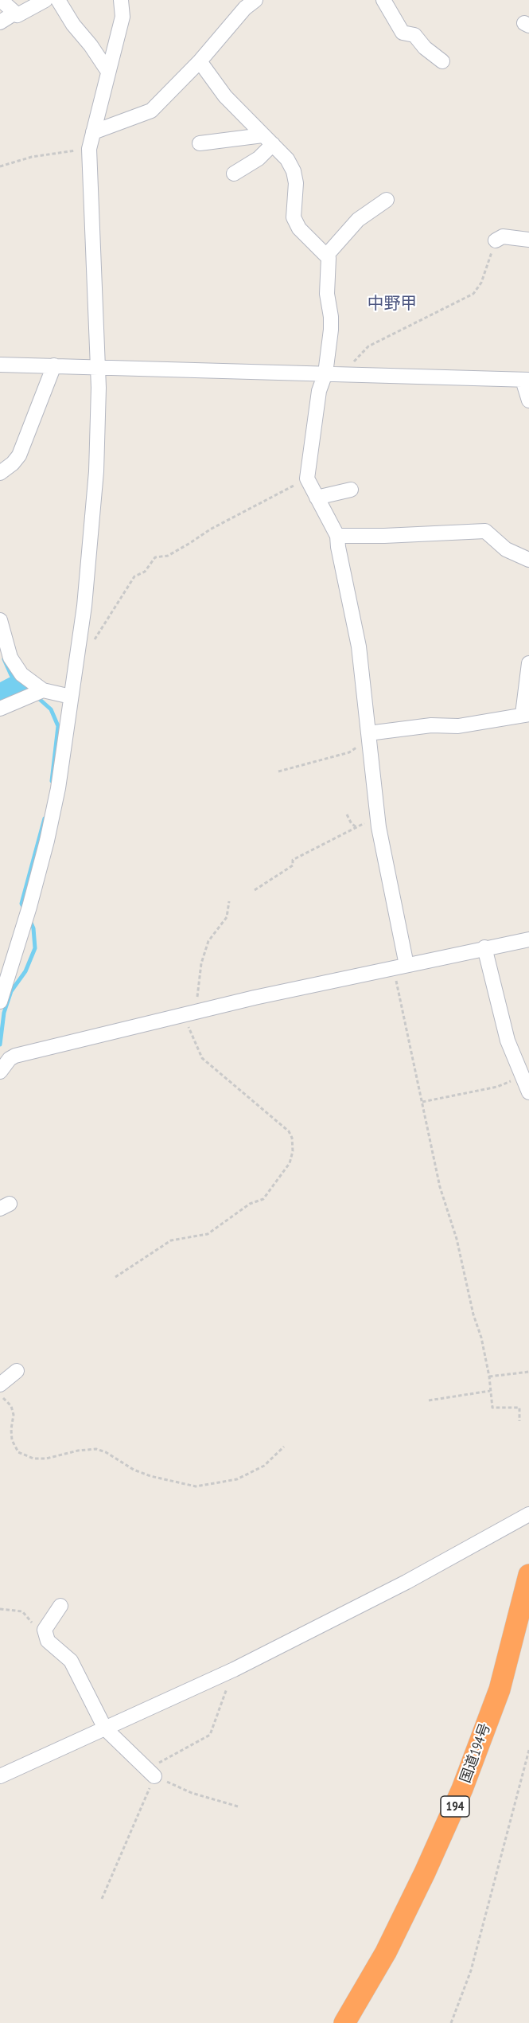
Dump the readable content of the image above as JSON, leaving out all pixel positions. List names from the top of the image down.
{
  "streets": {
    "highway": ["国道194号", "194"]
  },
  "districts": ["中野甲"]
}
